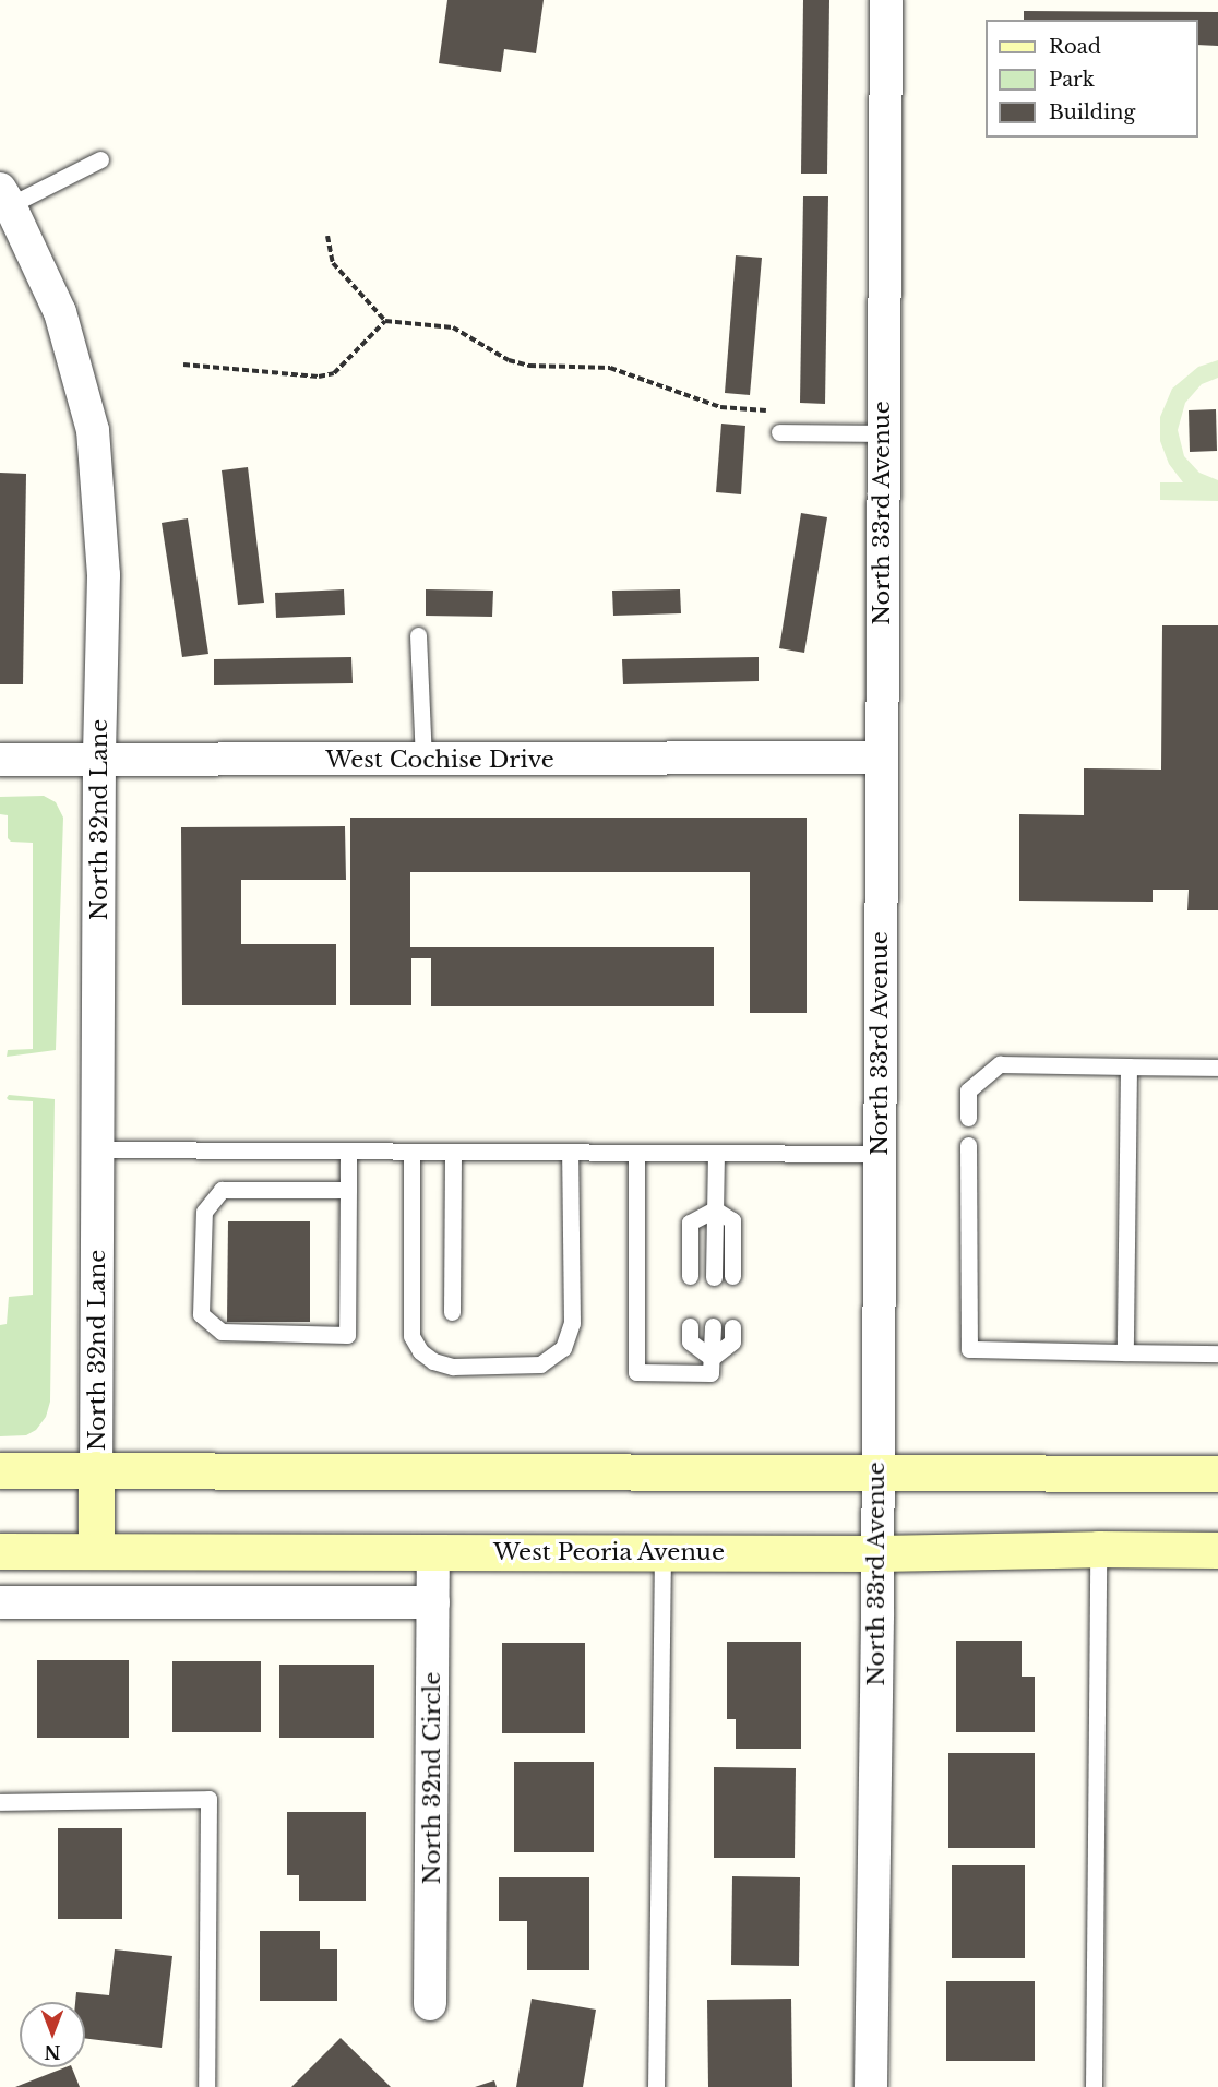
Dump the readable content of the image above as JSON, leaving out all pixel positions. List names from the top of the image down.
{
  "streets": {
    "main road": ["West Peoria Avenue"],
    "street": [
      "North 33rd Avenue",
      "West Cochise Drive",
      "North 32nd Lane",
      "North 32nd Circle"
    ]
  },
  "crossings": [
    ["North 33rd Avenue", "West Cochise Drive"],
    ["North 33rd Avenue", "West Peoria Avenue"],
    ["West Cochise Drive", "North 32nd Lane"],
    ["West Peoria Avenue", "North 32nd Circle"]
  ],
  "legend": ["Road", "Park", "Building"],
  "north": "bottom"
}
